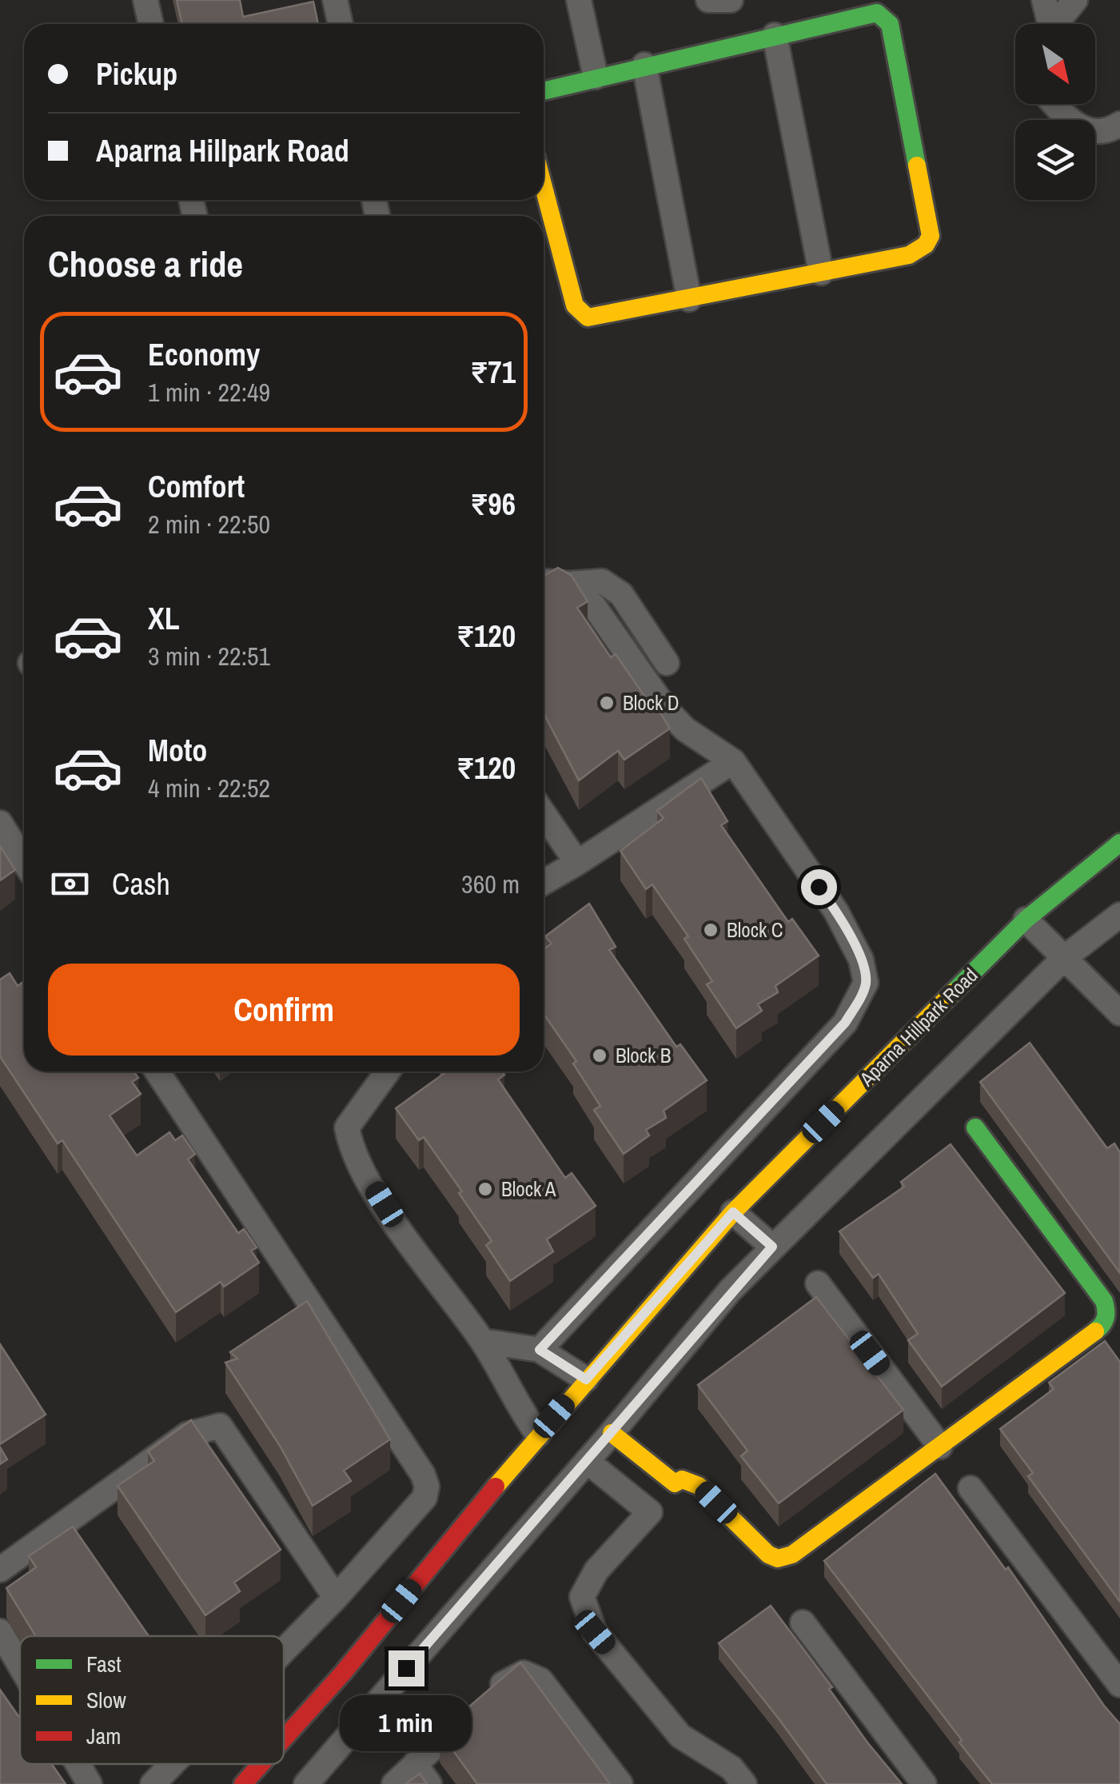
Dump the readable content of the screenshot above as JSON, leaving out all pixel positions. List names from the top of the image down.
{
  "streets": {
    "street": ["Aparna Hillpark Road"]
  },
  "places": [
    "Block D",
    "Block C",
    "Block B",
    "Block A"
  ],
  "legend": ["Fast", "Slow", "Jam"],
  "north": "bottom right",
  "page": {
    "banner": ["Pickup", "Aparna Hillpark Road"],
    "heading": "Choose a ride",
    "list": [
      {
        "name": "Economy",
        "note": "1 min · 22:49",
        "value": "₹71"
      },
      {
        "name": "Comfort",
        "note": "2 min · 22:50",
        "value": "₹96"
      },
      {
        "name": "XL",
        "note": "3 min · 22:51",
        "value": "₹120"
      },
      {
        "name": "Moto",
        "note": "4 min · 22:52",
        "value": "₹120"
      }
    ],
    "pay": ["Cash", "360 m"],
    "buttons": "Confirm",
    "bubble": "1 min"
  }
}
